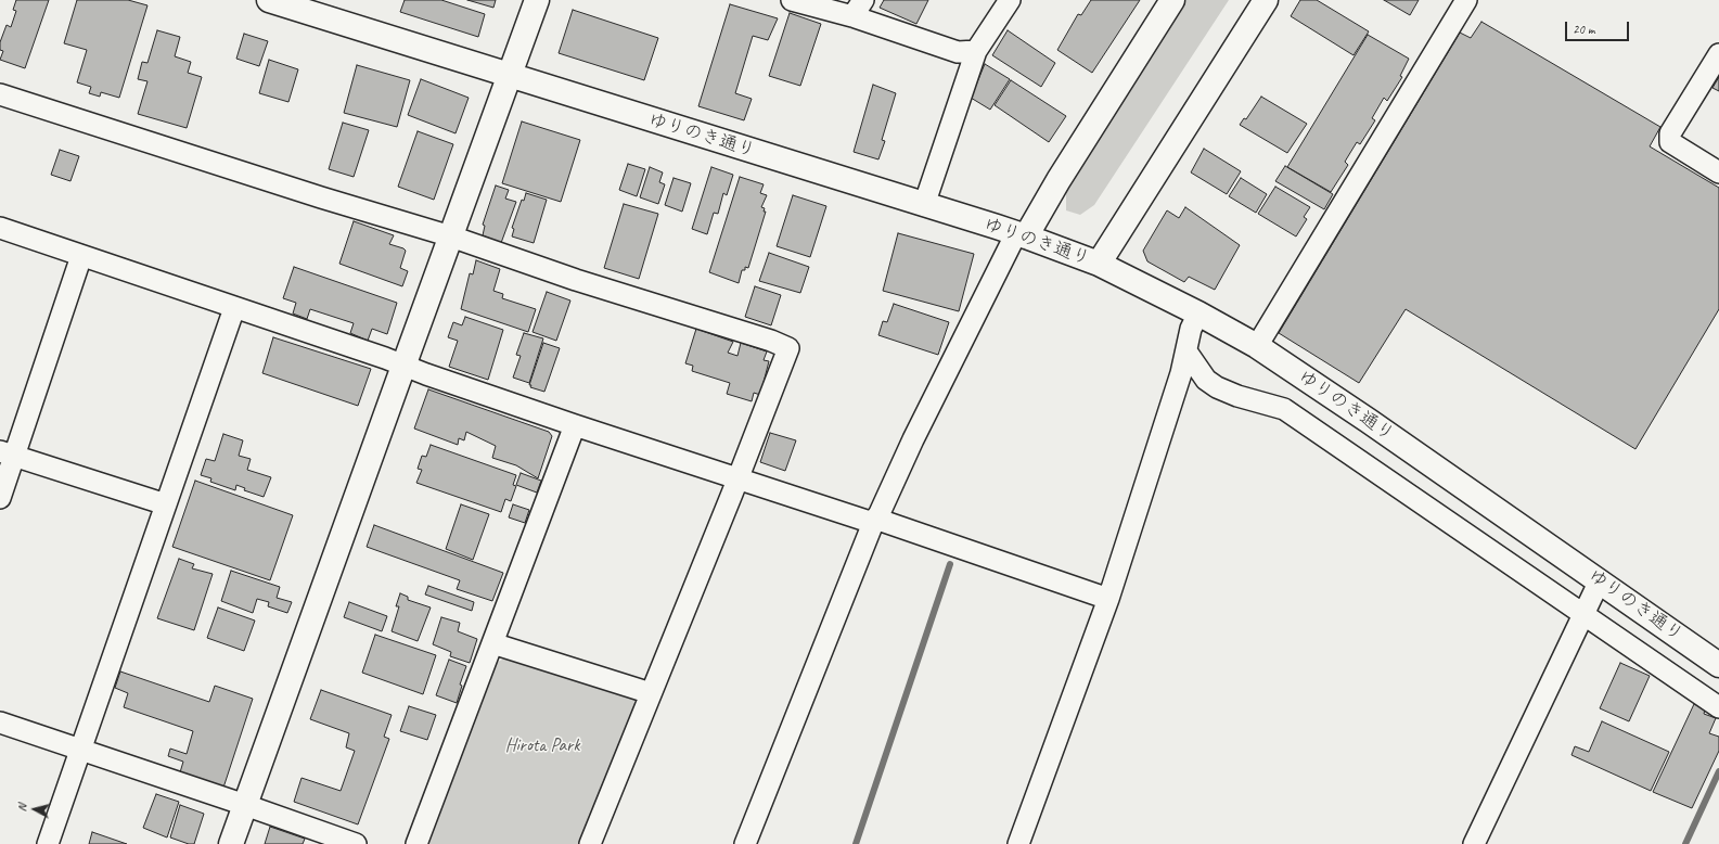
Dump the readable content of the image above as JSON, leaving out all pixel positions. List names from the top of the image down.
{
  "streets": {
    "street": ["ゆりのき通り"]
  },
  "parks": ["Hirota Park"],
  "scale_bar": "20 m",
  "north": "left"
}
